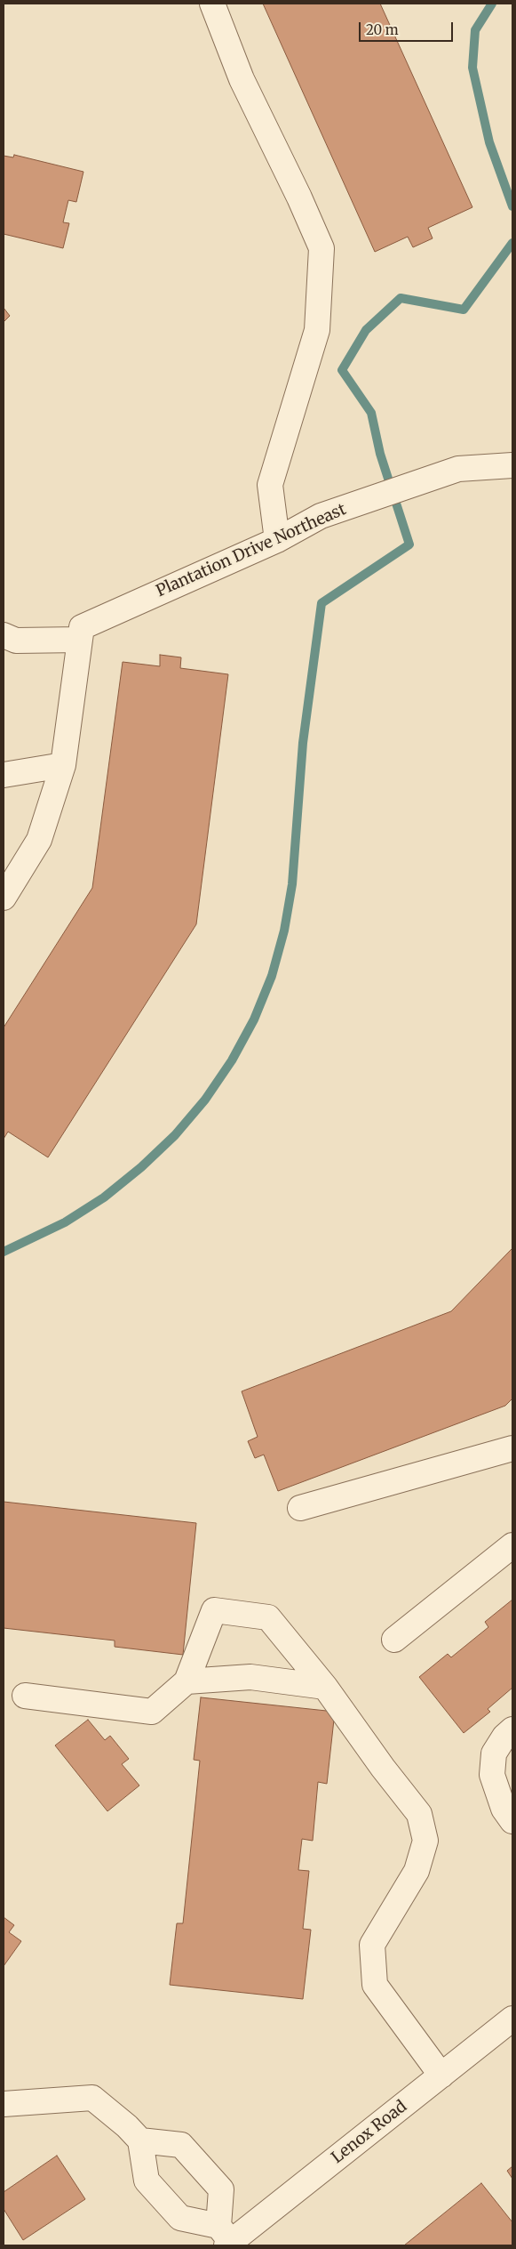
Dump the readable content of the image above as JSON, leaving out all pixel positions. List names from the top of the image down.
{
  "streets": {
    "street": ["Plantation Drive Northeast", "Lenox Road"]
  },
  "scale_bar": "20 m"
}
